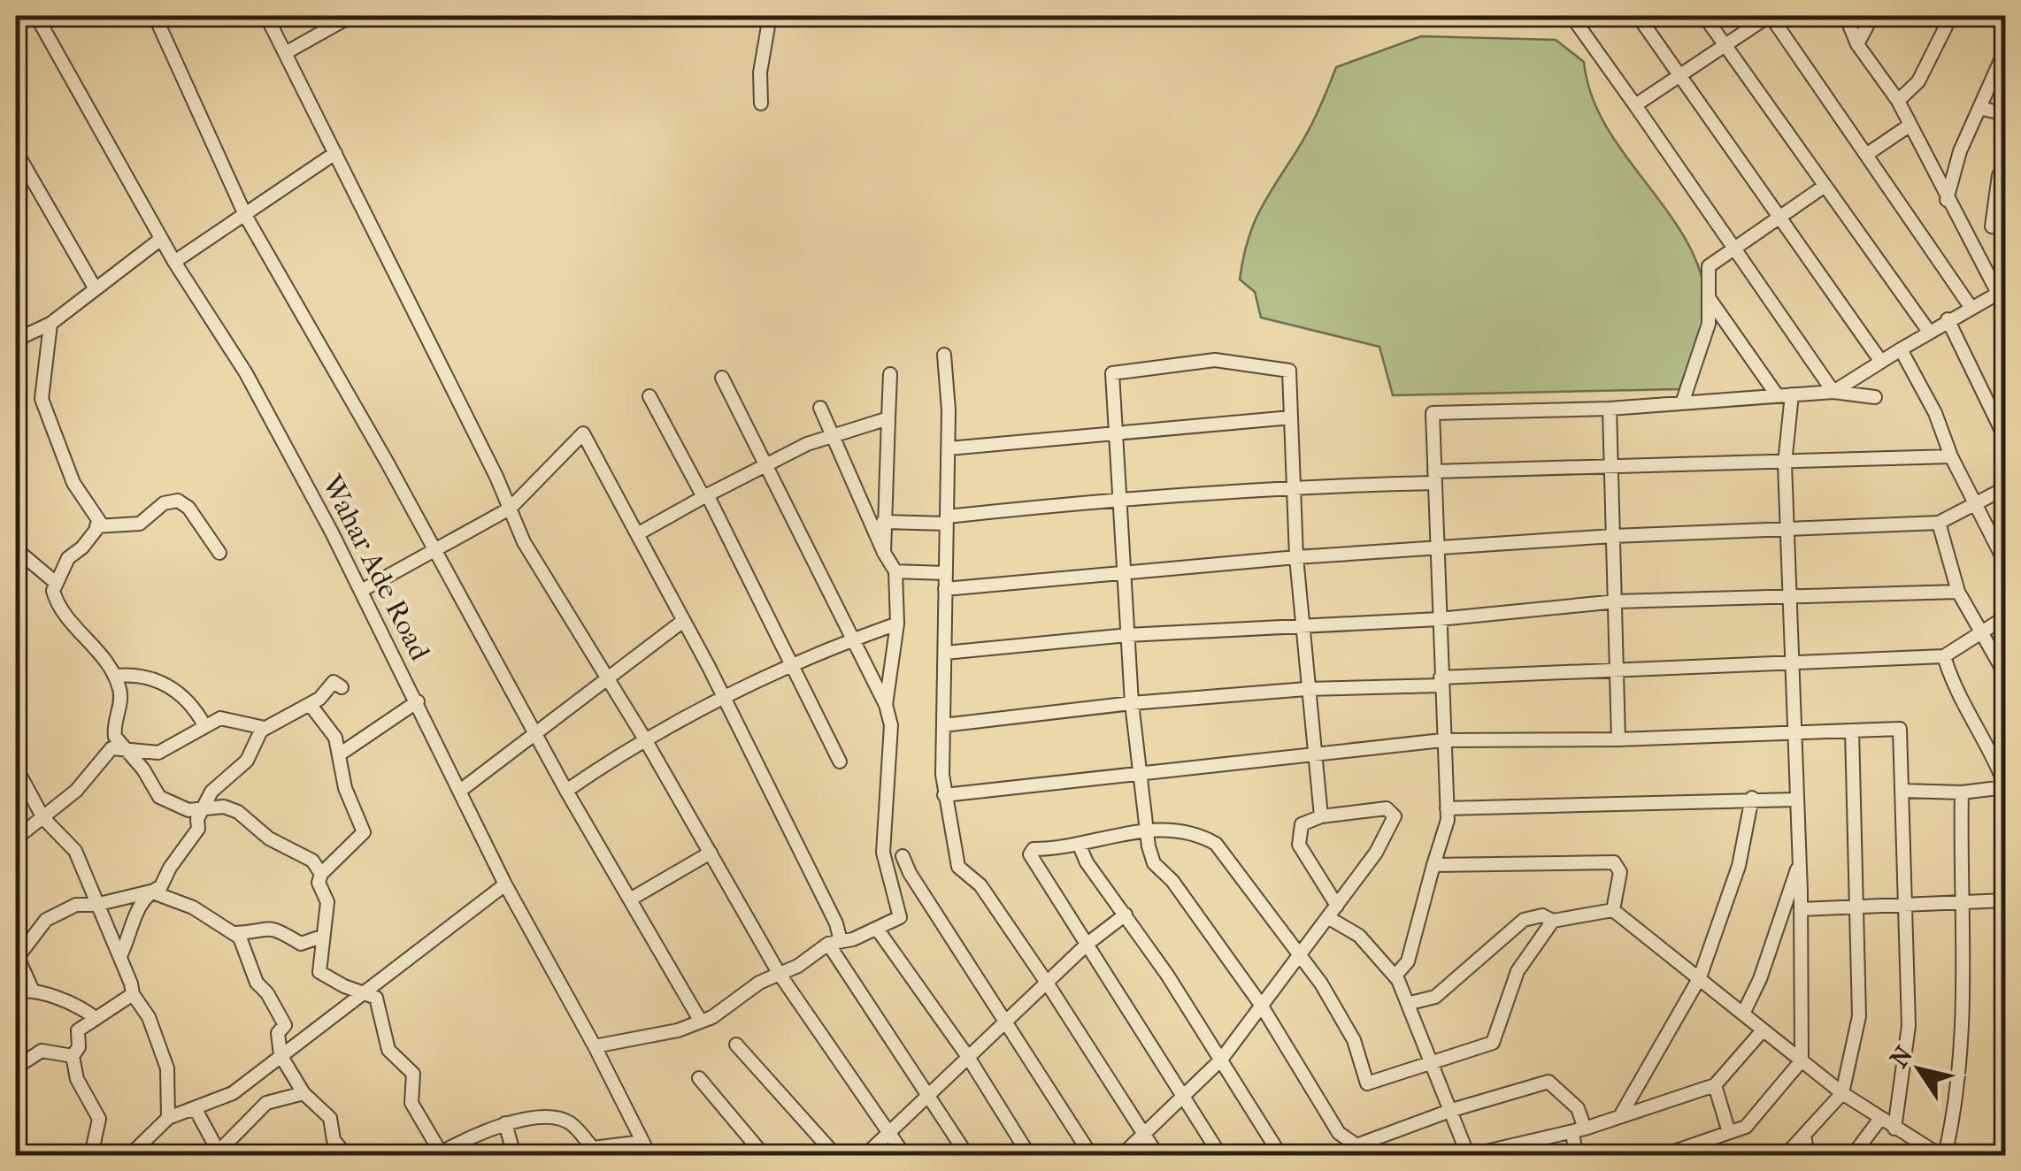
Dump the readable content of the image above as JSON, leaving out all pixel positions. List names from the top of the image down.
{
  "streets": {
    "street": ["Wahar Ade Road"]
  },
  "north": "top left"
}
